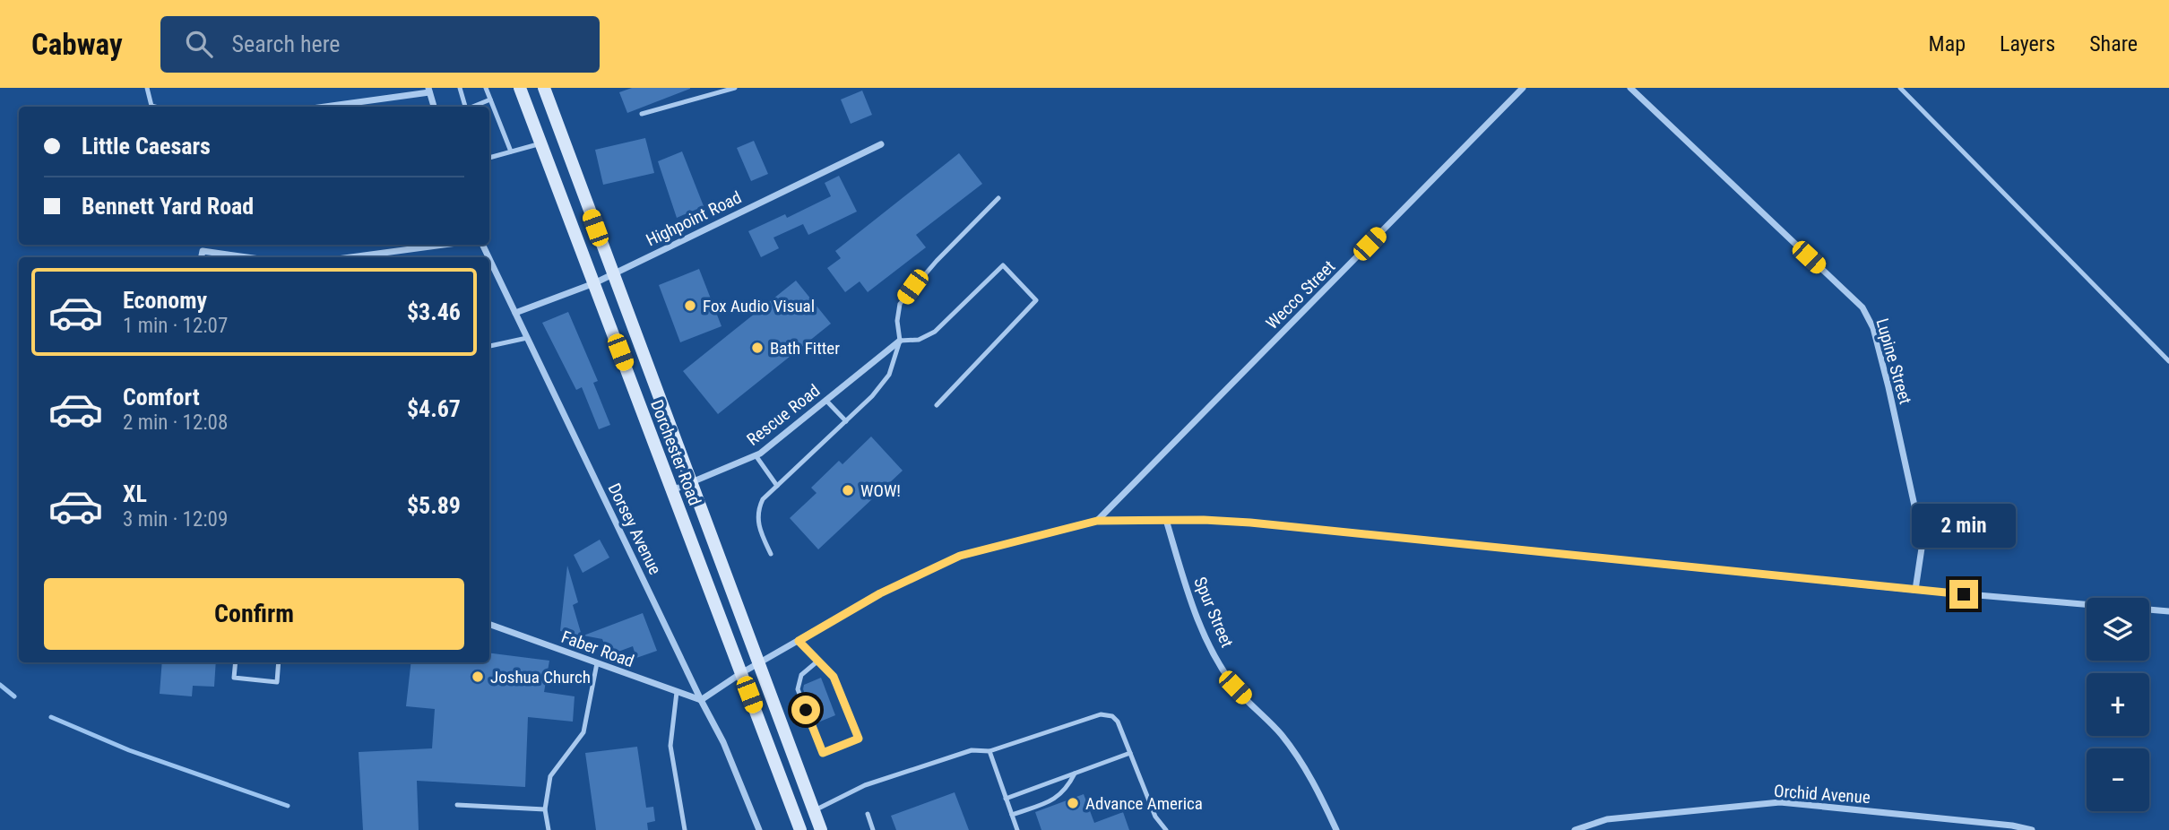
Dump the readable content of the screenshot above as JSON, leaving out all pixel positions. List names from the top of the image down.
{
  "streets": {
    "main road": ["Dorchester Road"],
    "street": [
      "Highpoint Road",
      "Wecco Street",
      "Lupine Street",
      "Rescue Road",
      "Dorsey Avenue",
      "Spur Street",
      "Faber Road",
      "Orchid Avenue"
    ]
  },
  "crossings": [
    ["Highpoint Road", "Dorchester Road"],
    ["Highpoint Road", "Dorsey Avenue"],
    ["Rescue Road", "Dorchester Road"],
    ["Dorsey Avenue", "Faber Road"]
  ],
  "places": [
    "Fox Audio Visual",
    "Bath Fitter",
    "WOW!",
    "Joshua Church",
    "Advance America"
  ],
  "page": {
    "header": "Cabway",
    "search": "Search here",
    "nav": ["Map", "Layers", "Share"],
    "banner": ["Little Caesars", "Bennett Yard Road"],
    "list": [
      {
        "name": "Economy",
        "note": "1 min · 12:07",
        "value": "$3.46"
      },
      {
        "name": "Comfort",
        "note": "2 min · 12:08",
        "value": "$4.67"
      },
      {
        "name": "XL",
        "note": "3 min · 12:09",
        "value": "$5.89"
      }
    ],
    "bubble": "2 min",
    "buttons": "Confirm",
    "map_buttons": ["+", "−"]
  }
}
